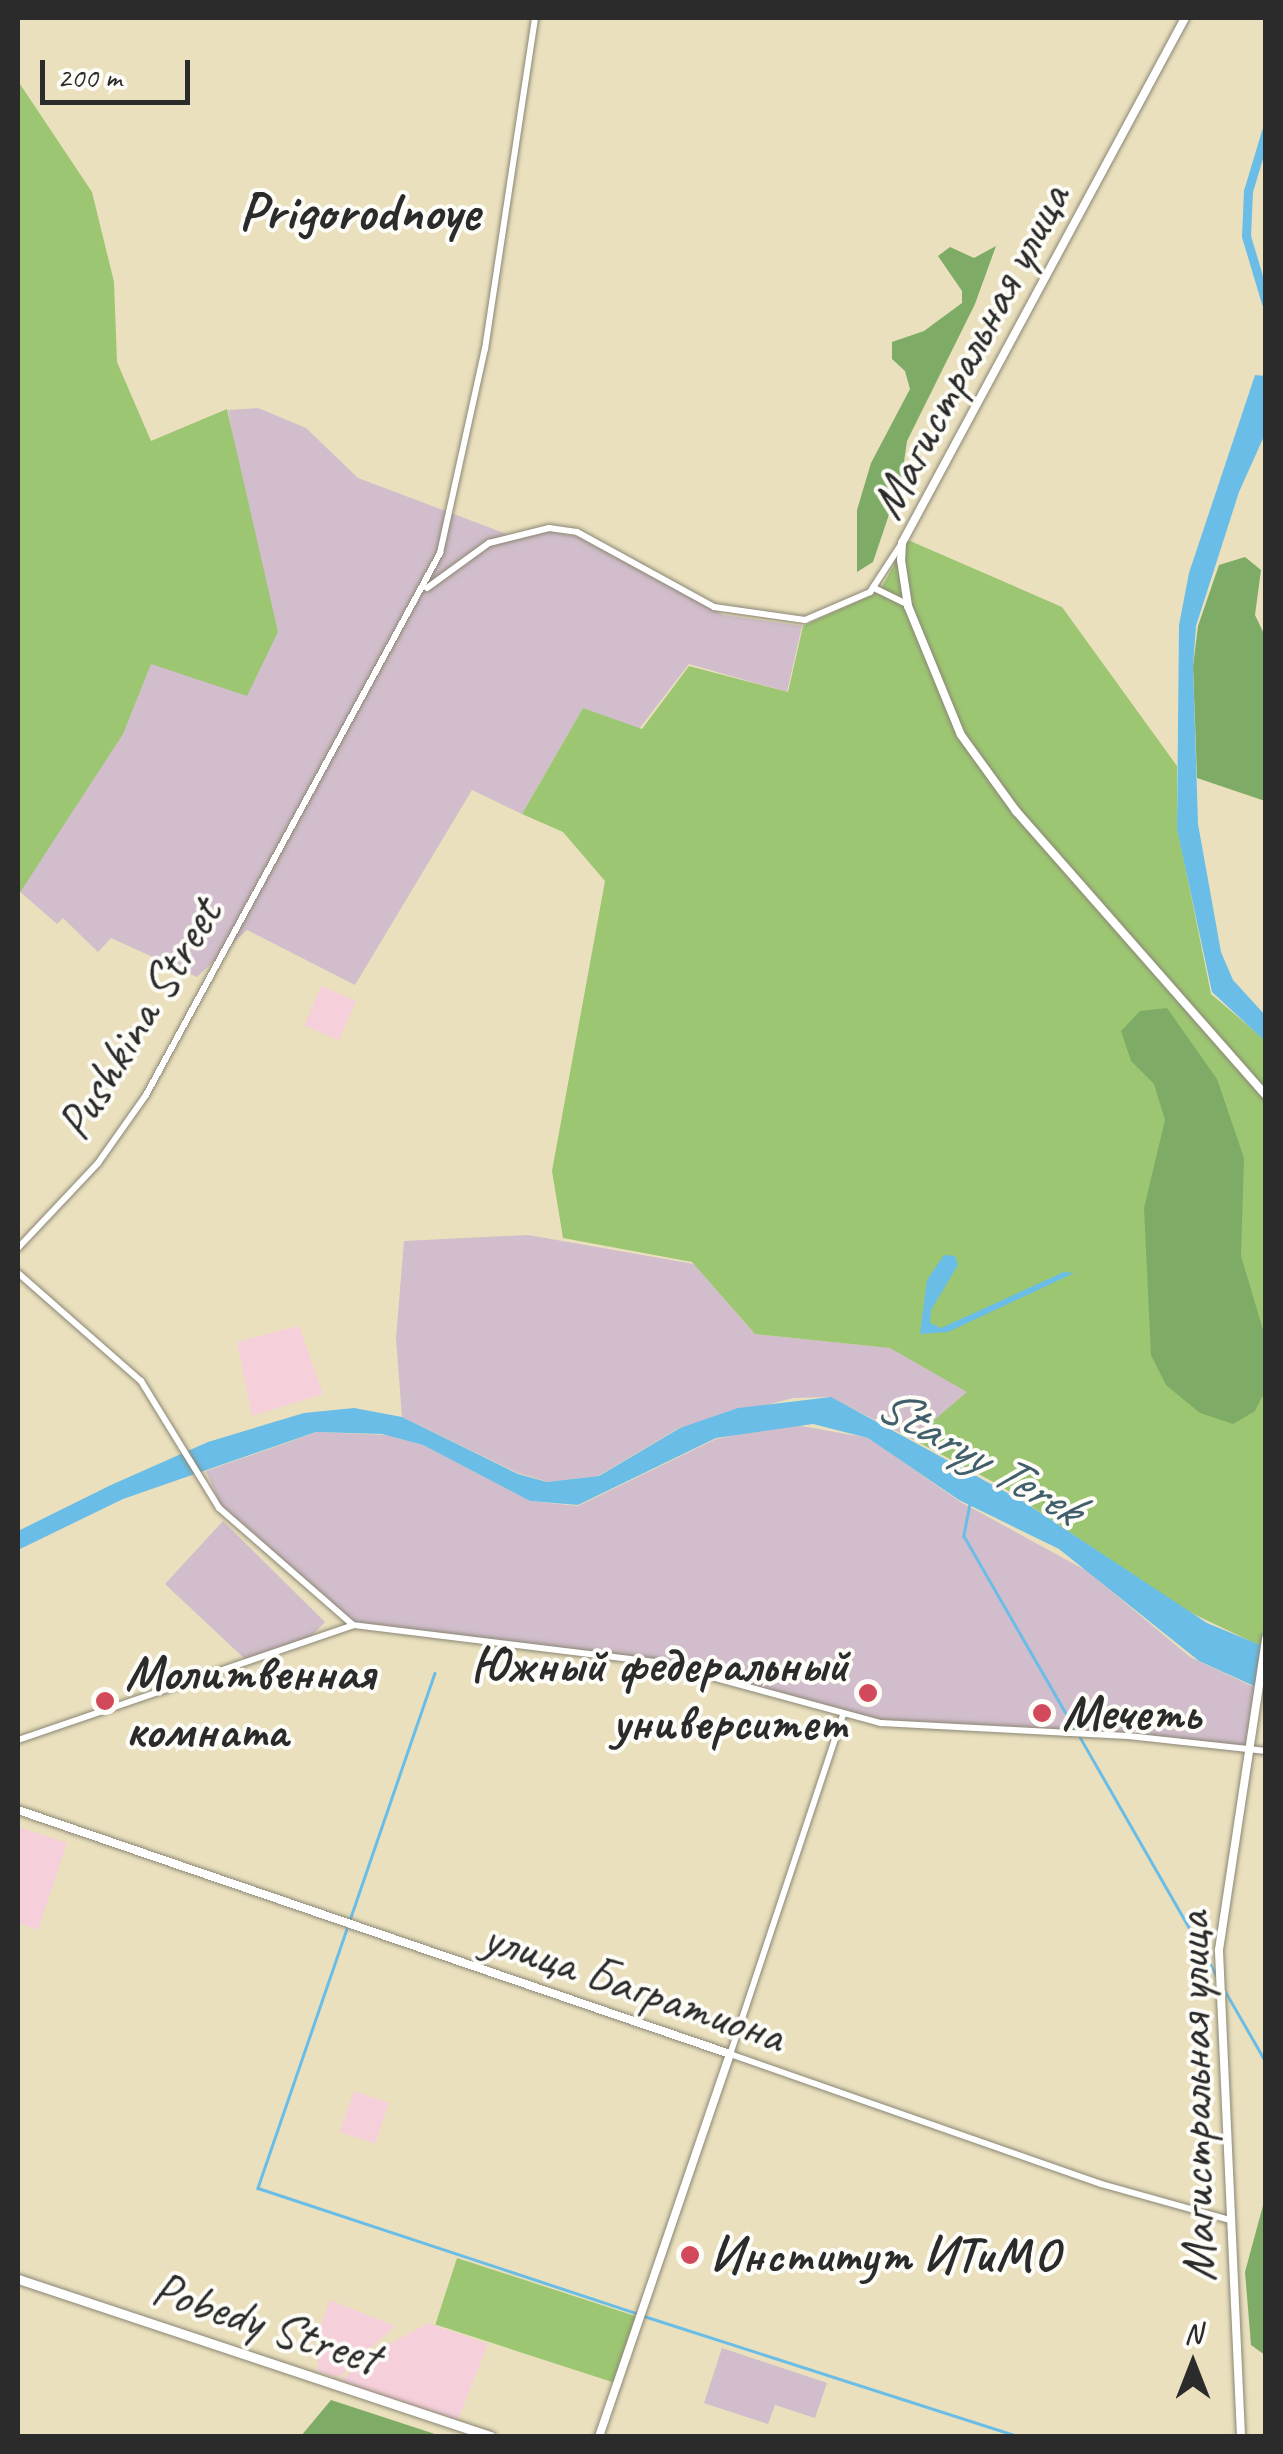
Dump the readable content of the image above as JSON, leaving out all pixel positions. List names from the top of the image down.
{
  "streets": {
    "main road": ["Магистральная улица", "улица Багратиона", "Pobedy Street"],
    "street": ["Pushkina Street"]
  },
  "crossings": [
    ["Магистральная улица", "улица Багратиона"]
  ],
  "districts": ["Prigorodnoye"],
  "water": ["Staryy Terek"],
  "places": [
    "Южный федеральный университет",
    "Молитвенная комната",
    "Мечеть",
    "Институт ИТиМО"
  ],
  "scale_bar": "200 m",
  "north": "top"
}
